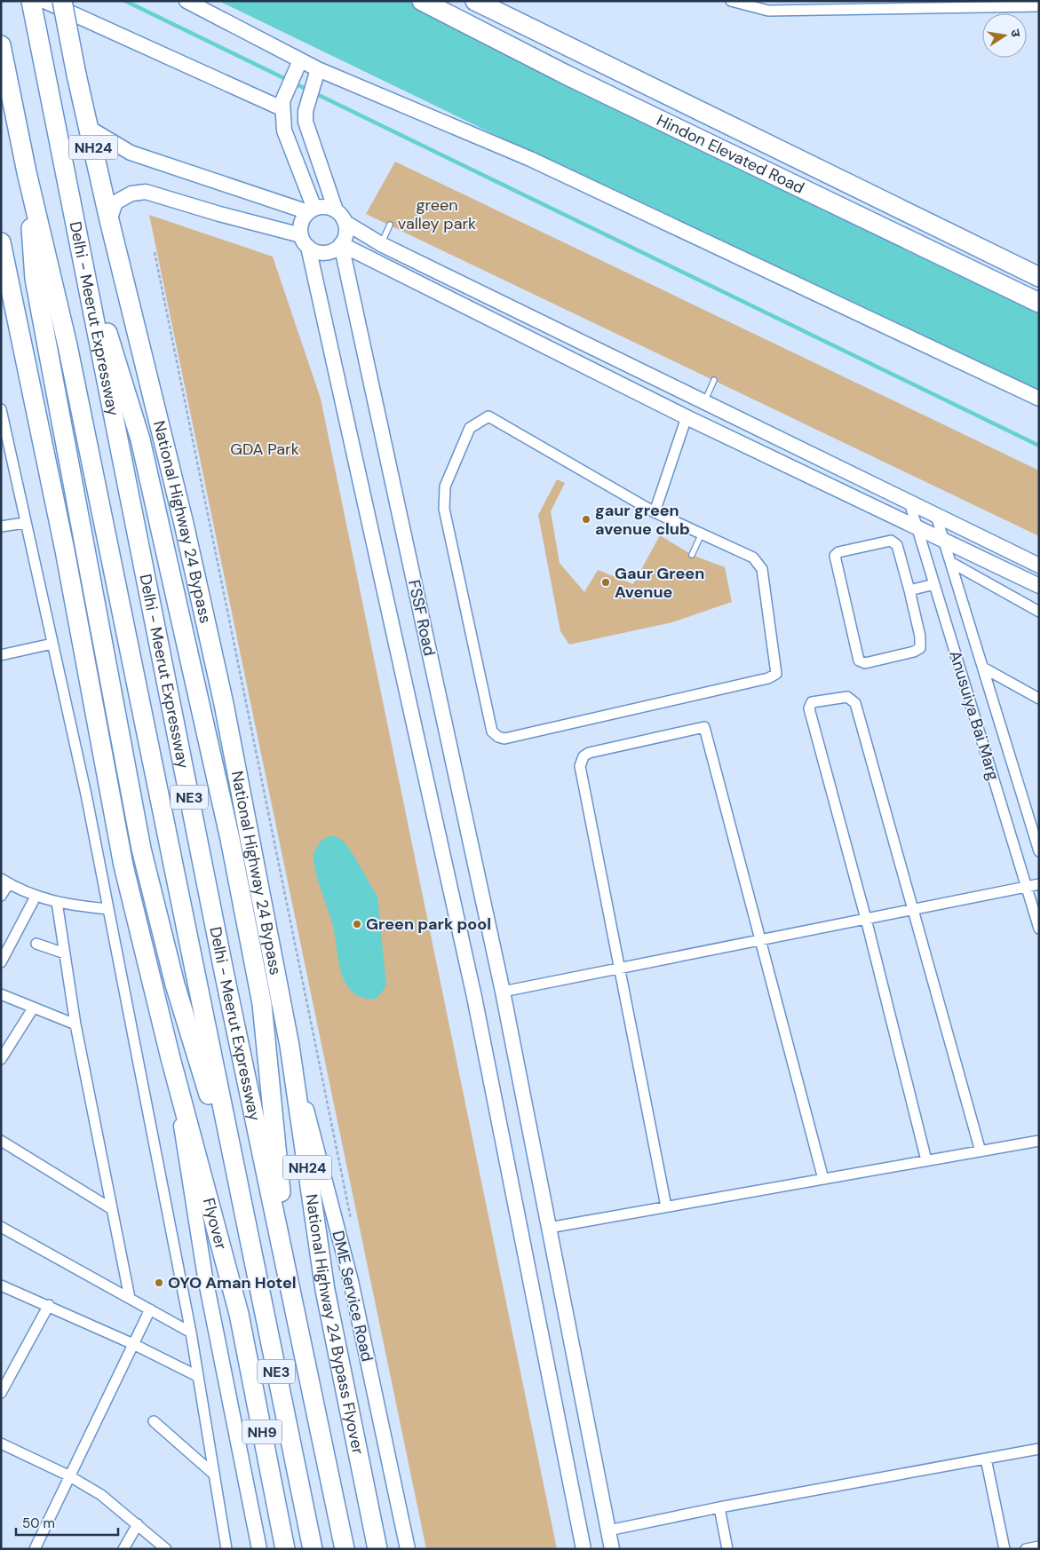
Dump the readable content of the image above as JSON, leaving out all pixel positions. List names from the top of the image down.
{
  "streets": {
    "highway": [
      "NH24",
      "Hindon Elevated Road",
      "Delhi - Meerut Expressway",
      "National Highway 24 Bypass",
      "NE3",
      "Flyover",
      "National Highway 24 Bypass Flyover",
      "NH9"
    ],
    "street": ["FSSF Road", "Anusuiya Bai Marg", "DME Service Road"]
  },
  "crossings": [
    ["National Highway 24 Bypass", "DME Service Road"],
    ["National Highway 24 Bypass", "National Highway 24 Bypass Flyover"],
    ["DME Service Road", "National Highway 24 Bypass Flyover"]
  ],
  "parks": ["green valley park", "GDA Park"],
  "places": [
    "gaur green avenue club",
    "Gaur Green Avenue",
    "Green park pool",
    "OYO Aman Hotel"
  ],
  "scale_bar": "50 m",
  "north": "right"
}
